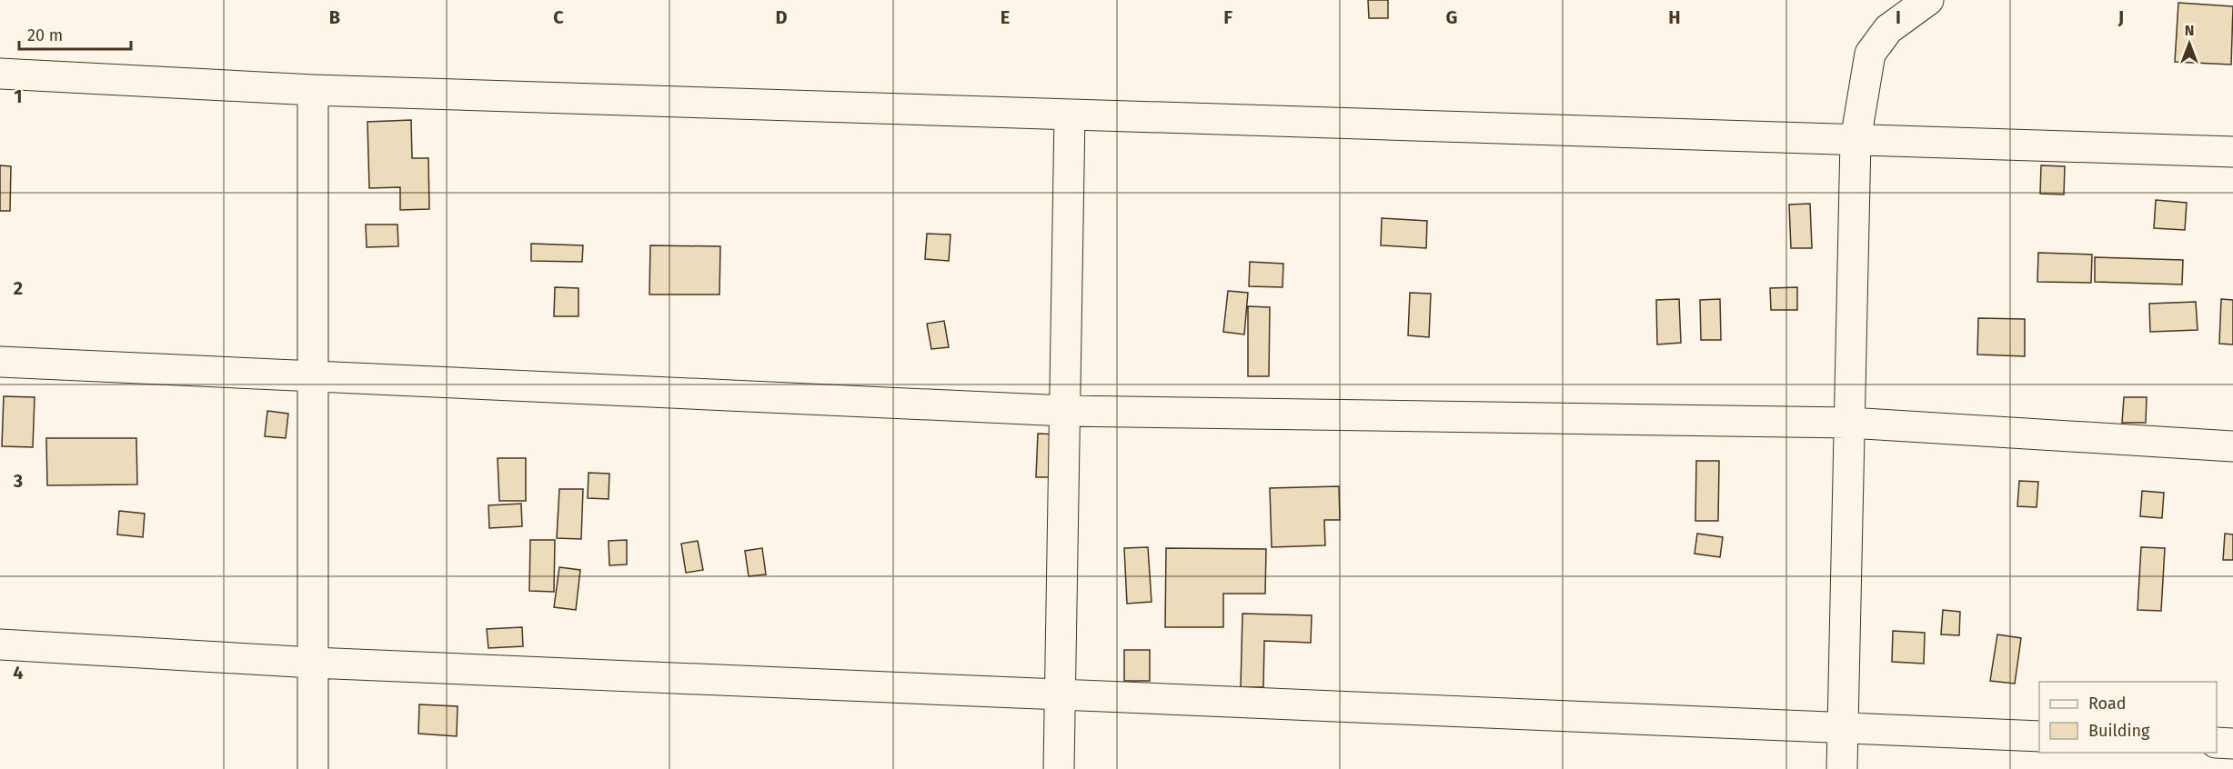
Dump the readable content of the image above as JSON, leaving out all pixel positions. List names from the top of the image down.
{
  "legend": ["Road", "Building"],
  "scale_bar": "20 m",
  "north": "top",
  "grid": {
    "columns": [
      "B",
      "C",
      "D",
      "E",
      "F",
      "G",
      "H",
      "I",
      "J"
    ],
    "rows": [
      "1",
      "2",
      "3",
      "4"
    ]
  }
}
